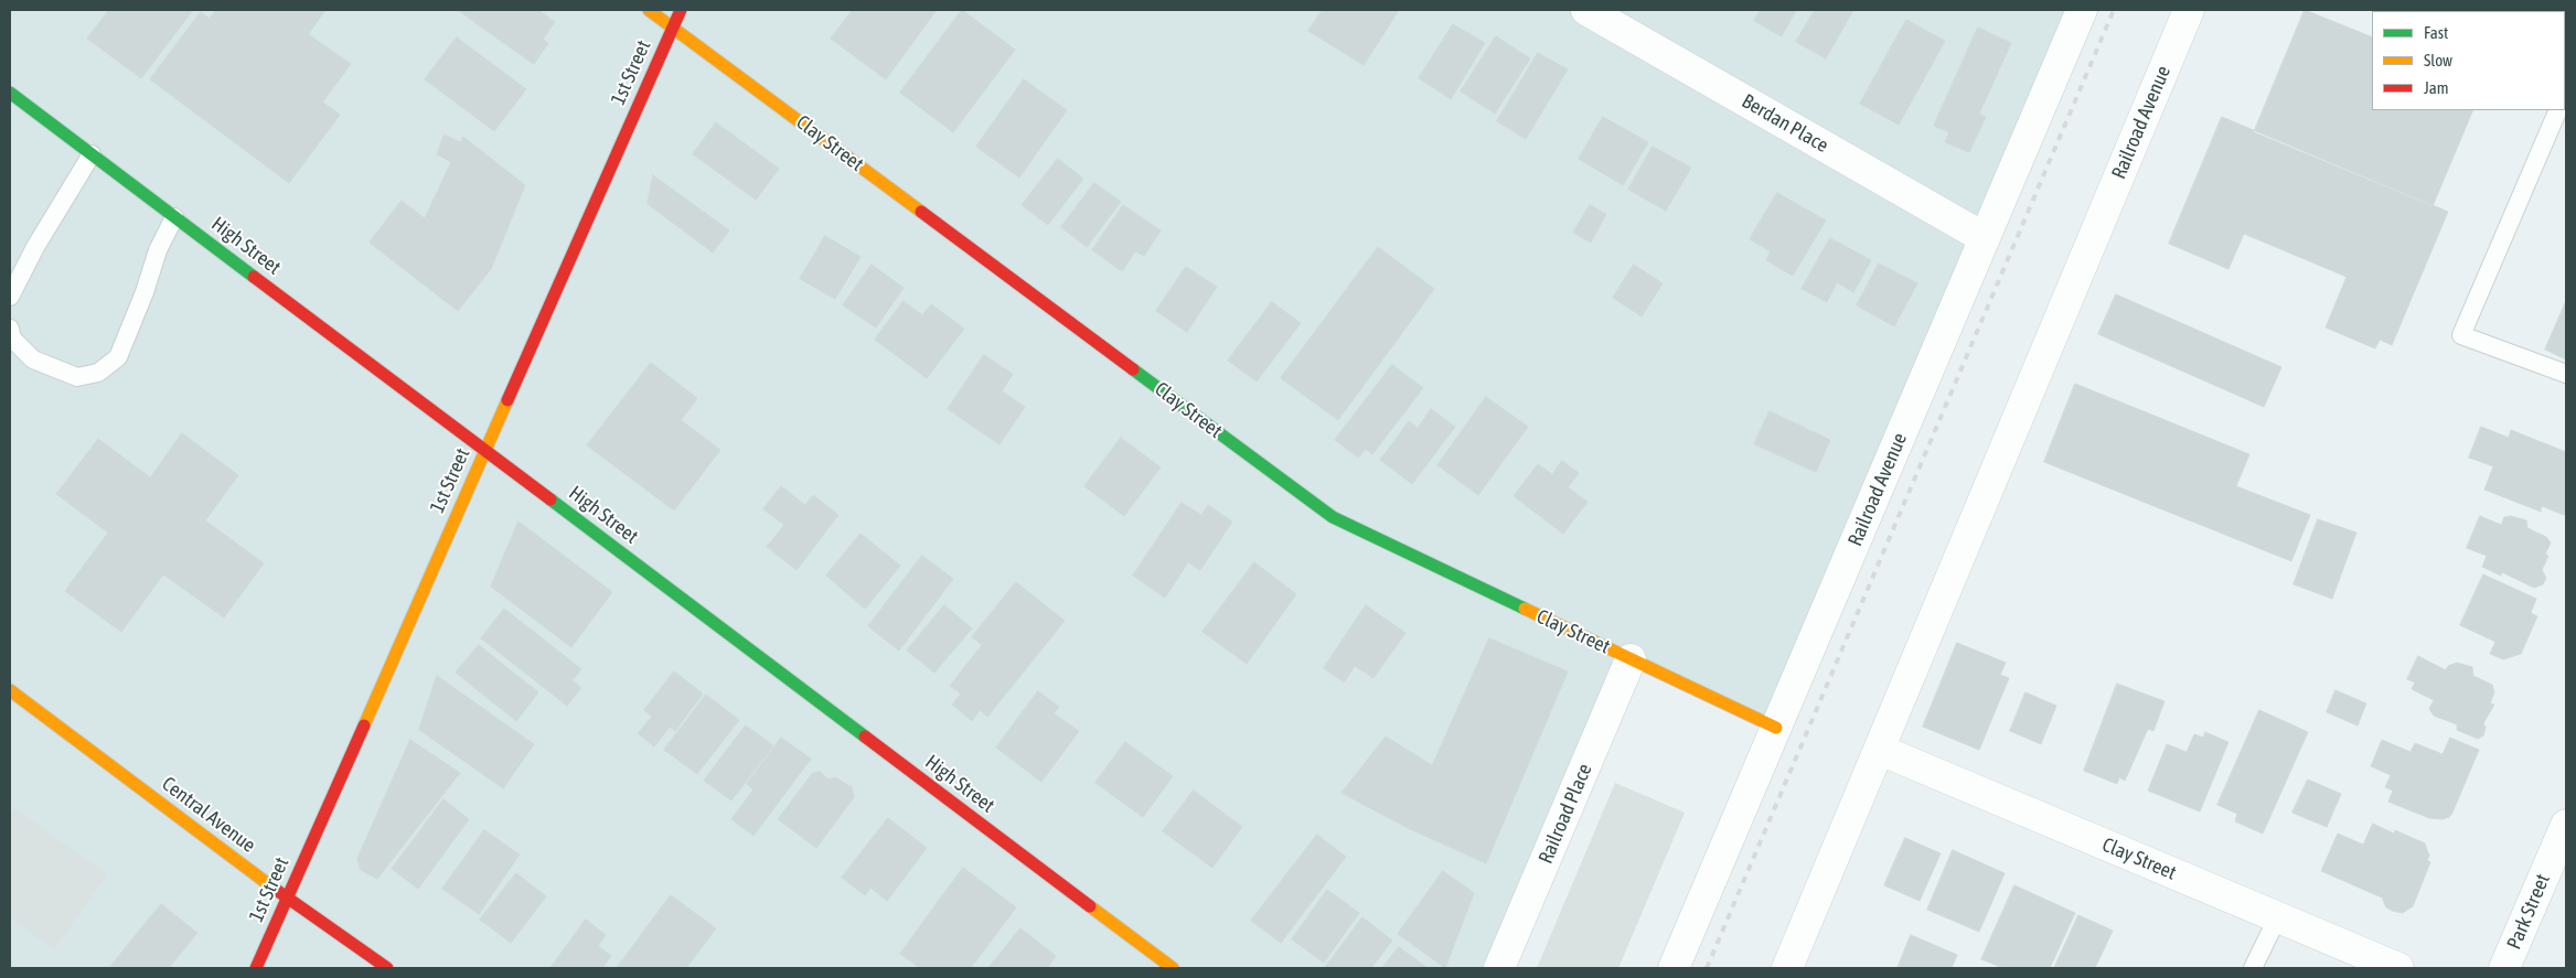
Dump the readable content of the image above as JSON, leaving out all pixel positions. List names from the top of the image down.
{
  "streets": {
    "street": [
      "1st Street",
      "Railroad Avenue",
      "Berdan Place",
      "Clay Street",
      "High Street",
      "Railroad Place",
      "Central Avenue",
      "Park Street"
    ]
  },
  "crossings": [
    ["1st Street", "Clay Street"],
    ["1st Street", "High Street"],
    ["1st Street", "Central Avenue"],
    ["Railroad Avenue", "Berdan Place"],
    ["Railroad Avenue", "Clay Street"],
    ["Clay Street", "Railroad Place"]
  ],
  "legend": ["Fast", "Slow", "Jam"]
}
